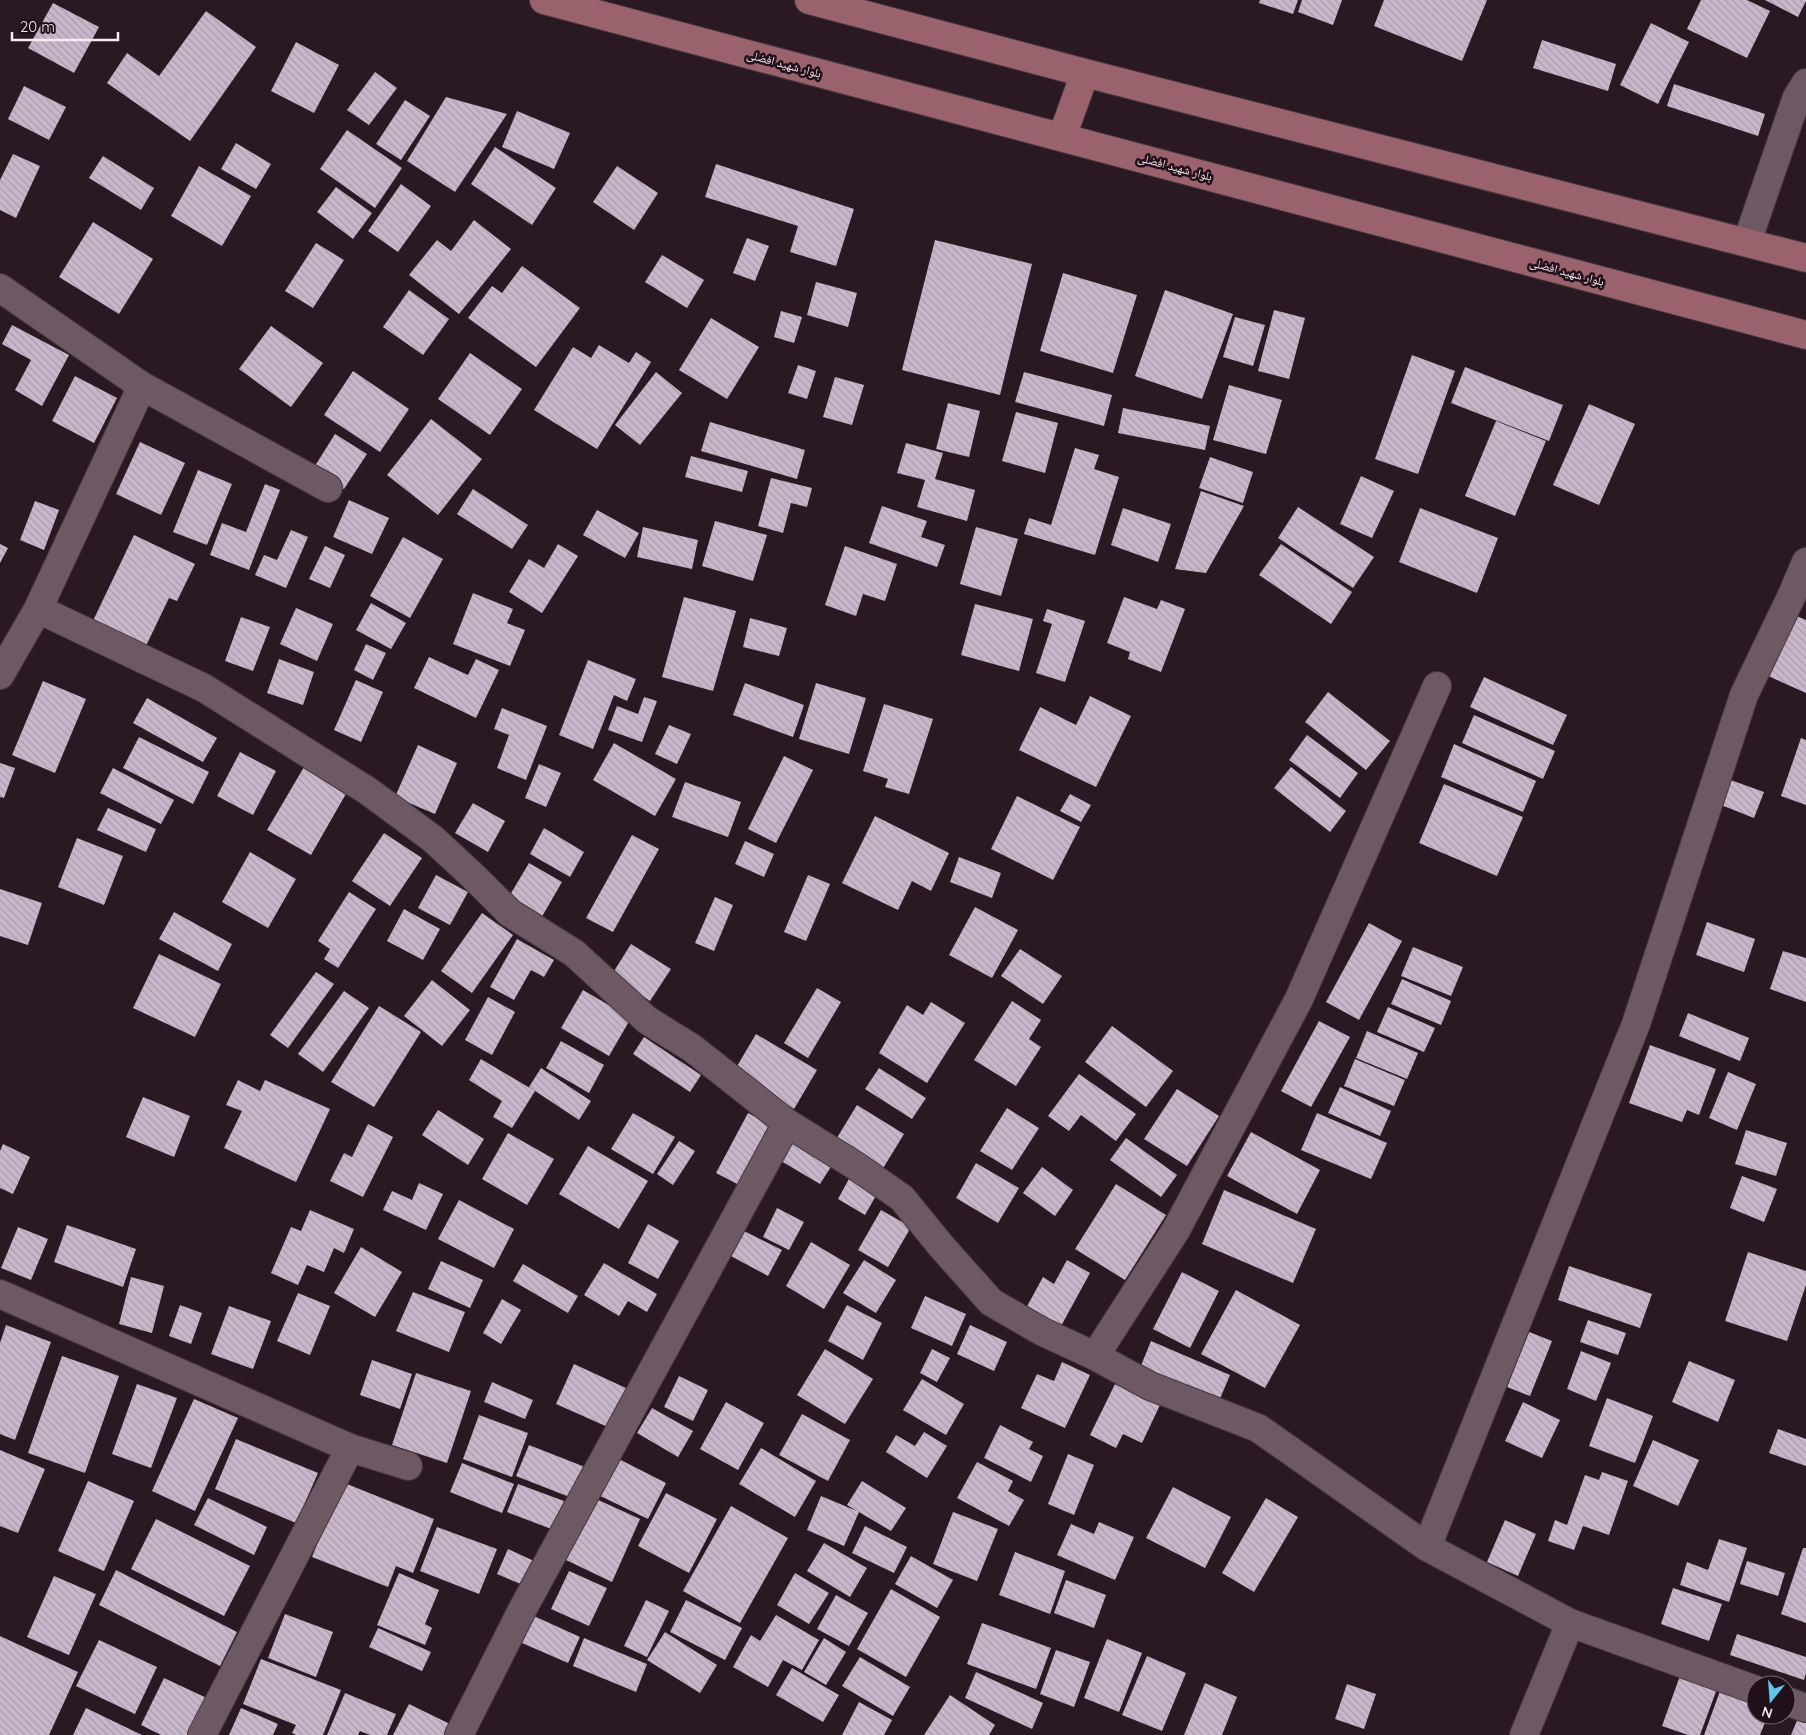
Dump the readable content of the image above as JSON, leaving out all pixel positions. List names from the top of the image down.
{
  "streets": {
    "main road": ["بلوار شهید افضلی"]
  },
  "scale_bar": "20 m",
  "north": "bottom"
}
